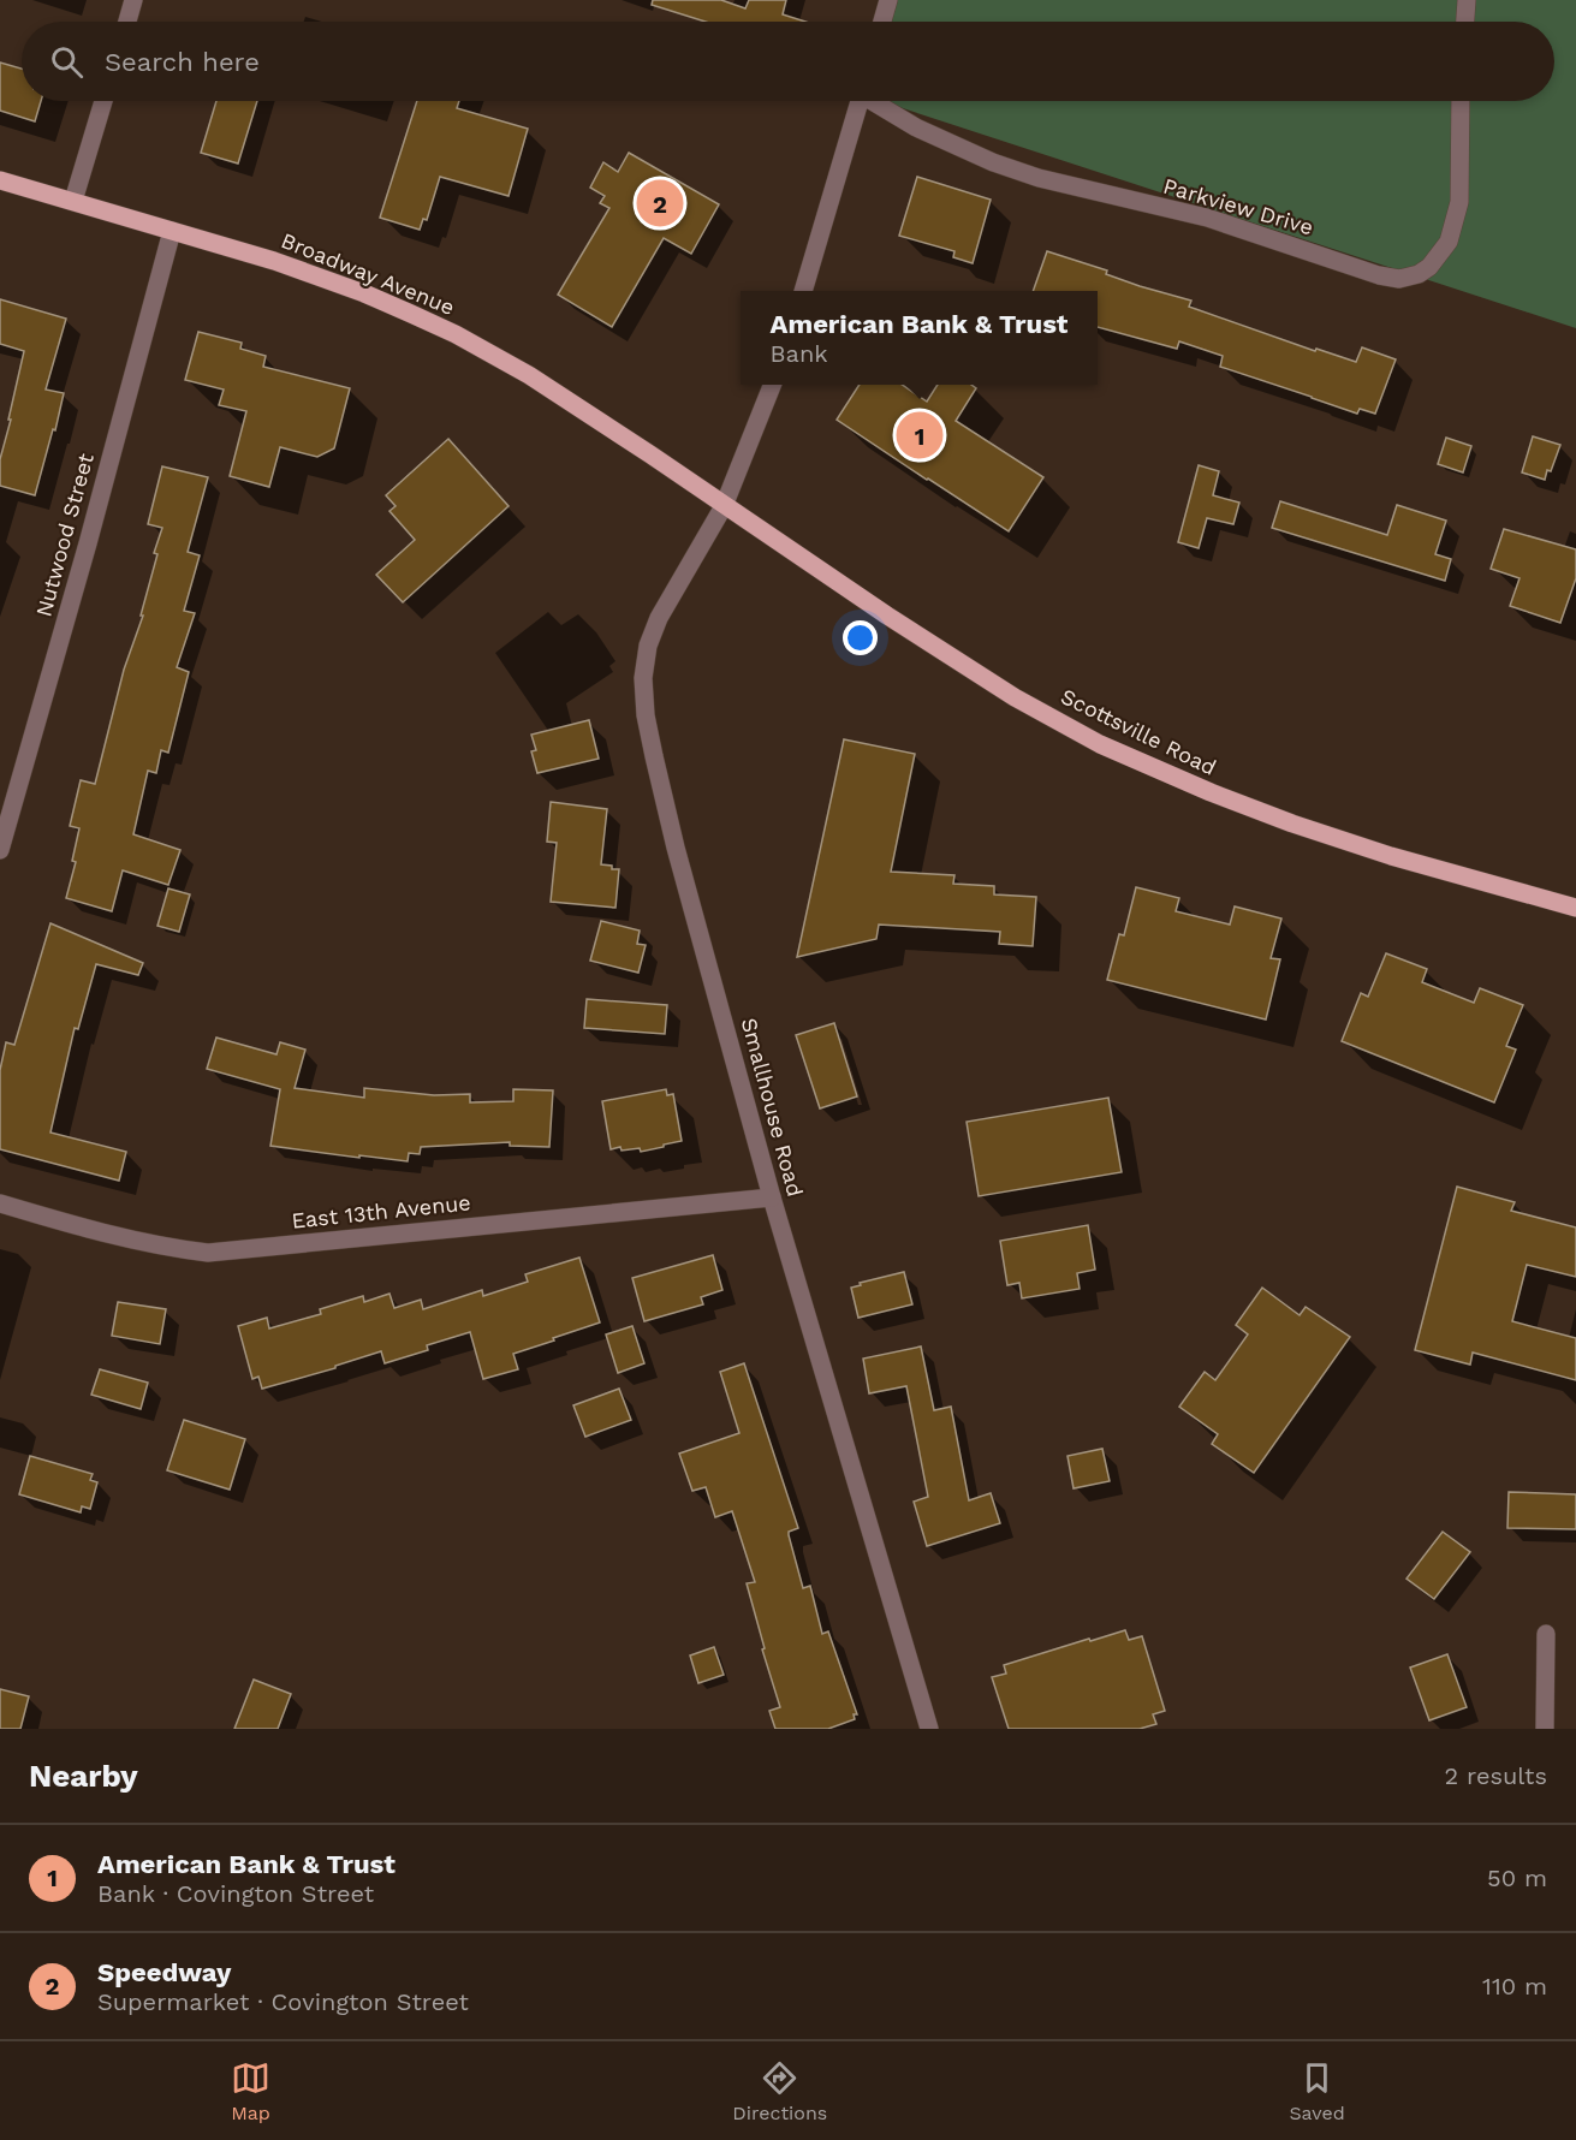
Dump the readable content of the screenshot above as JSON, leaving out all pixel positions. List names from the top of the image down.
{
  "streets": {
    "main road": ["Broadway Avenue", "Scottsville Road"],
    "street": [
      "Parkview Drive",
      "Nutwood Street",
      "Smallhouse Road",
      "East 13th Avenue"
    ]
  },
  "crossings": [
    ["Broadway Avenue", "Nutwood Street"],
    ["Broadway Avenue", "Scottsville Road"],
    ["Broadway Avenue", "Smallhouse Road"],
    ["Scottsville Road", "Smallhouse Road"],
    ["Smallhouse Road", "East 13th Avenue"]
  ],
  "page": {
    "search": "Search here",
    "pins": ["2", "1"],
    "popup": ["American Bank & Trust", "Bank"],
    "heading": ["Nearby", "2 results"],
    "list": [
      {
        "mark": "1",
        "name": "American Bank & Trust",
        "note": "Bank · Covington Street",
        "value": "50 m"
      },
      {
        "mark": "2",
        "name": "Speedway",
        "note": "Supermarket · Covington Street",
        "value": "110 m"
      }
    ],
    "nav": ["Map", "Directions", "Saved"]
  }
}
